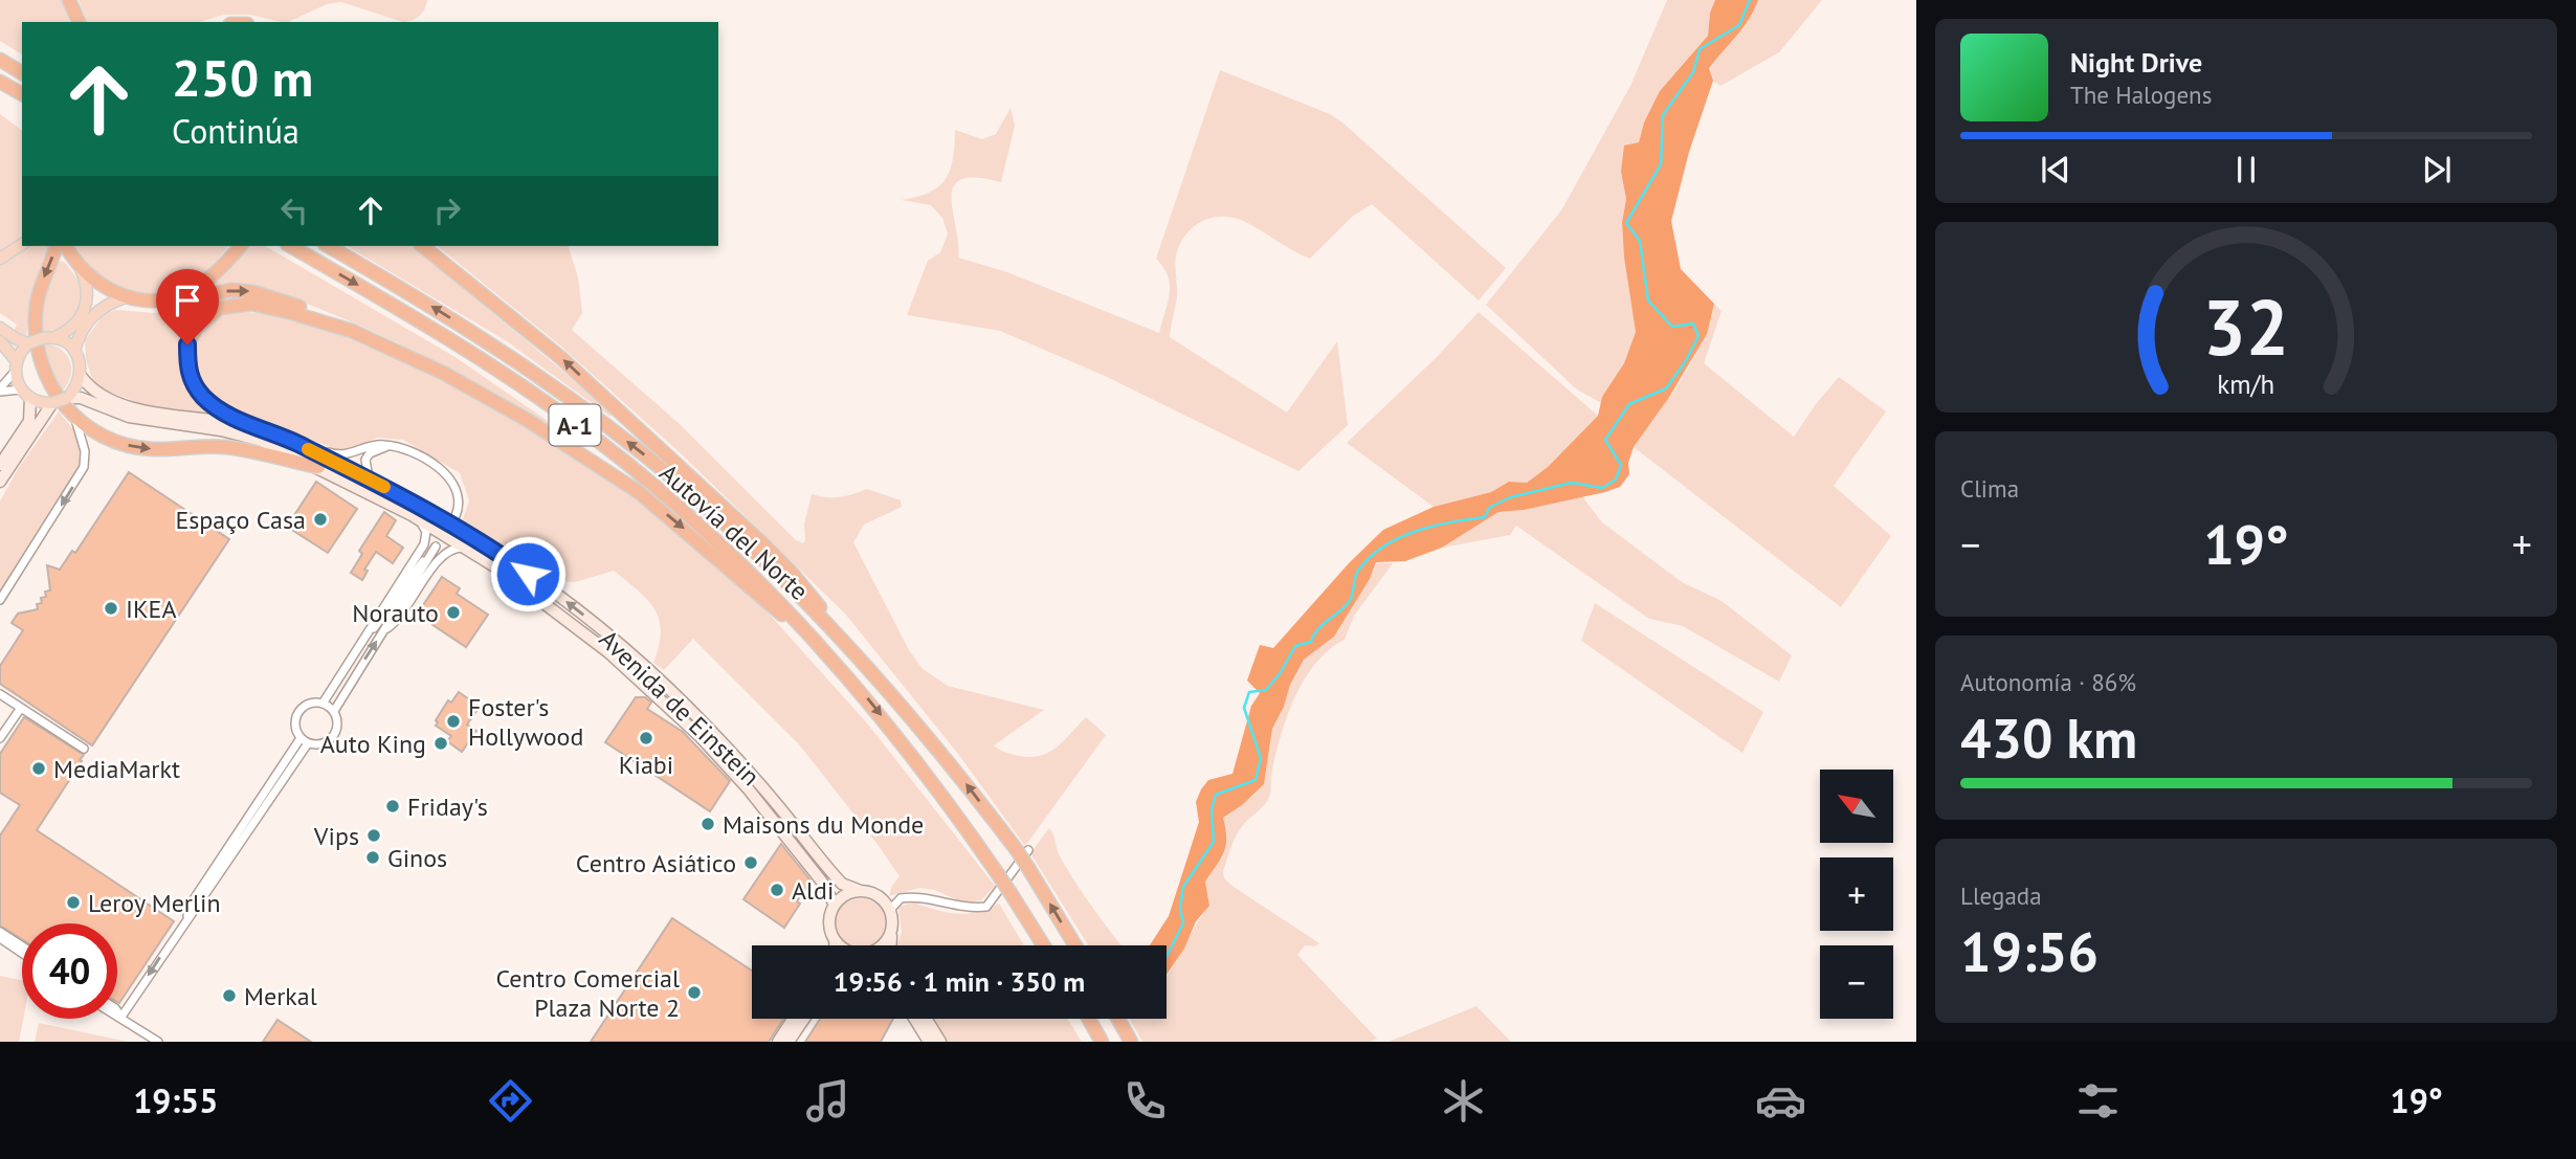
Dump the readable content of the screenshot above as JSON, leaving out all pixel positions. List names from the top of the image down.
{
  "streets": {
    "highway": ["A-1", "Autovía del Norte"],
    "street": ["Avenida de Einstein"]
  },
  "places": [
    "Espaço Casa",
    "IKEA",
    "Norauto",
    "Foster's Hollywood",
    "Kiabi",
    "Auto King",
    "MediaMarkt",
    "Friday's",
    "Maisons du Monde",
    "Vips",
    "Ginos",
    "Centro Asiático",
    "Aldi",
    "Leroy Merlin",
    "Centro Comercial Plaza Norte 2",
    "Merkal"
  ],
  "north": "top left",
  "page": {
    "turn": ["250 m", "Continúa"],
    "song": ["Night Drive", "The Halogens"],
    "tile": [
      "Clima",
      ["Autonomía · 86%", "430 km"],
      ["Llegada", "19:56"]
    ],
    "heat": ["−", "19°", "+"],
    "map_buttons": ["+", "−"],
    "limit": "40",
    "trip": "19:56 · 1 min · 350 m",
    "tabs": ["19:55", "19°"],
    "gauge": ["32", "km/h"]
  }
}
